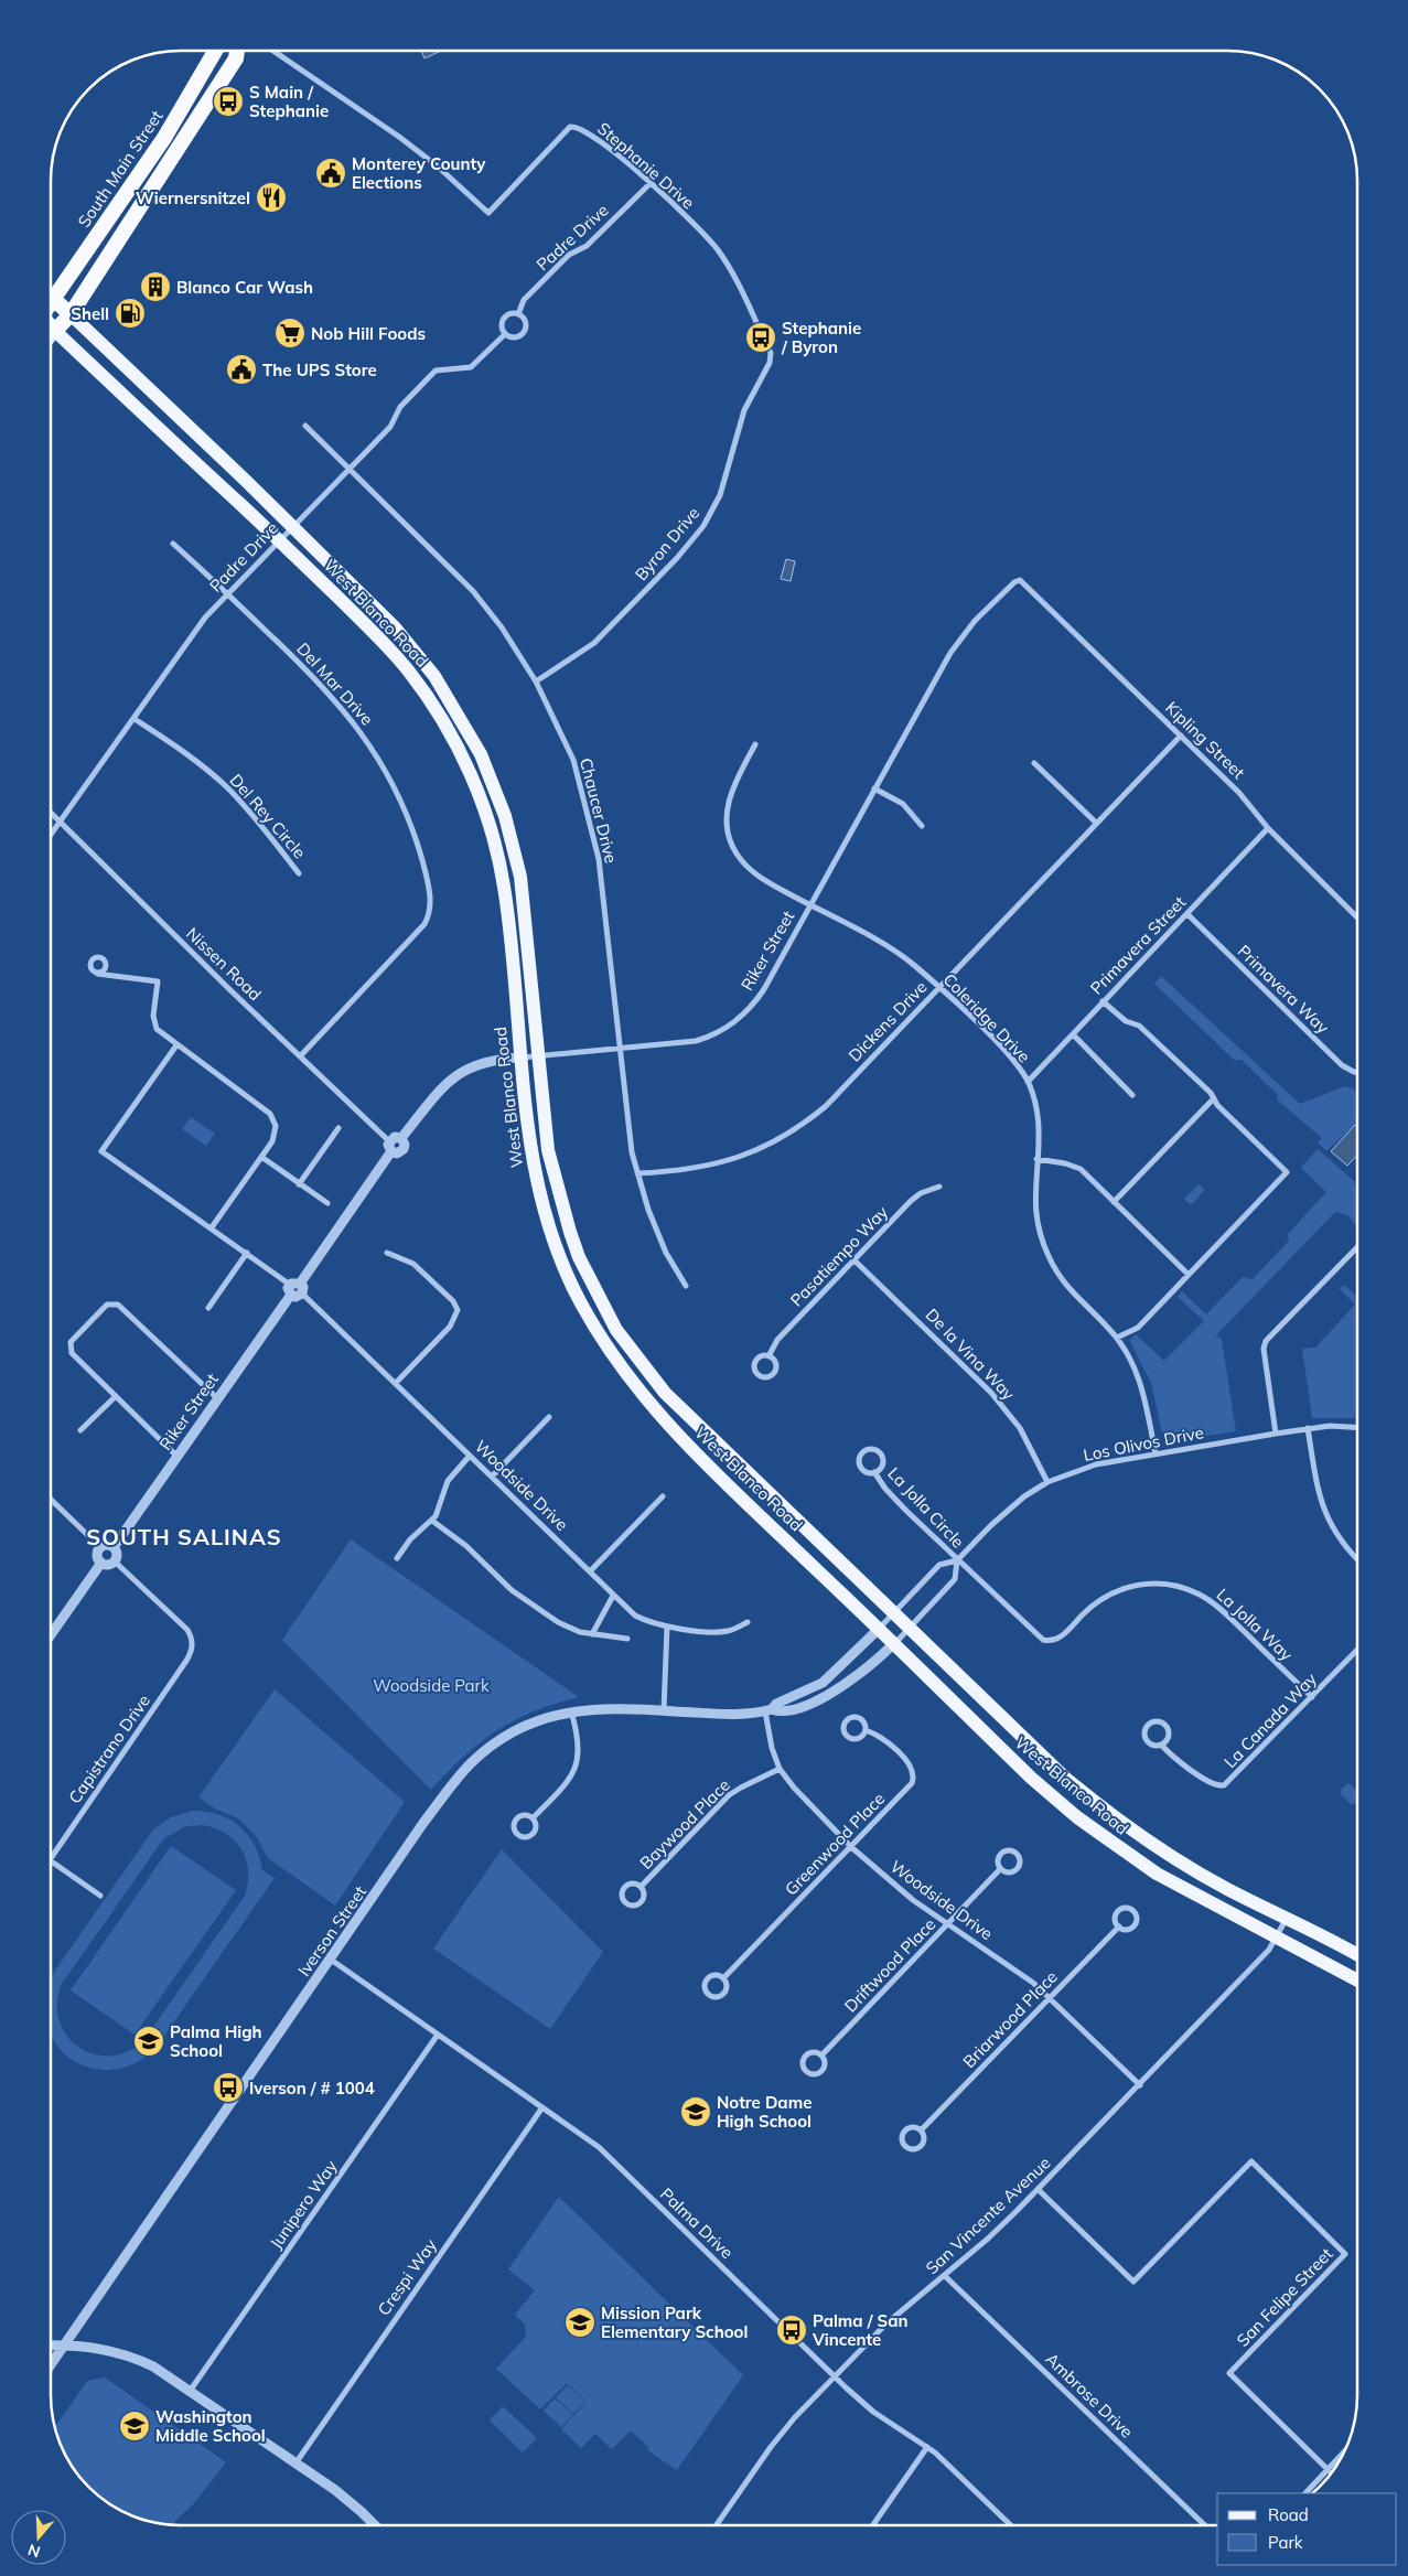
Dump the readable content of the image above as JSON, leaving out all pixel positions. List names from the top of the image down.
{
  "streets": {
    "highway": ["South Main Street"],
    "main road": ["West Blanco Road"],
    "street": [
      "Stephanie Drive",
      "Padre Drive",
      "Byron Drive",
      "Del Mar Drive",
      "Kipling Street",
      "Chaucer Drive",
      "Del Rey Circle",
      "Primavera Street",
      "Riker Street",
      "Nissen Road",
      "Primavera Way",
      "Coleridge Drive",
      "Dickens Drive",
      "Pasatiempo Way",
      "De la Vina Way",
      "Los Olivos Drive",
      "Woodside Drive",
      "La Jolla Circle",
      "La Jolla Way",
      "La Canada Way",
      "Capistrano Drive",
      "Baywood Place",
      "Greenwood Place",
      "Iverson Street",
      "Driftwood Place",
      "Briarwood Place",
      "Junipero Way",
      "San Vincente Avenue",
      "Palma Drive",
      "Crespi Way",
      "San Felipe Street",
      "Ambrose Drive"
    ]
  },
  "crossings": [
    ["Stephanie Drive", "Padre Drive"],
    ["Stephanie Drive", "Byron Drive"],
    ["Padre Drive", "West Blanco Road"],
    ["Padre Drive", "Del Mar Drive"],
    ["Padre Drive", "Chaucer Drive"],
    ["Padre Drive", "Del Rey Circle"],
    ["Padre Drive", "Nissen Road"],
    ["Byron Drive", "Chaucer Drive"],
    ["West Blanco Road", "Riker Street"],
    ["West Blanco Road", "Los Olivos Drive"],
    ["West Blanco Road", "Iverson Street"],
    ["West Blanco Road", "San Vincente Avenue"],
    ["Del Mar Drive", "Nissen Road"],
    ["Kipling Street", "Primavera Street"],
    ["Kipling Street", "Riker Street"],
    ["Kipling Street", "Dickens Drive"],
    ["Chaucer Drive", "Riker Street"],
    ["Chaucer Drive", "Dickens Drive"],
    ["Primavera Street", "Primavera Way"],
    ["Primavera Street", "Coleridge Drive"],
    ["Riker Street", "Nissen Road"],
    ["Riker Street", "Coleridge Drive"],
    ["Riker Street", "Capistrano Drive"],
    ["Coleridge Drive", "Dickens Drive"],
    ["Coleridge Drive", "Los Olivos Drive"],
    ["Pasatiempo Way", "De la Vina Way"],
    ["De la Vina Way", "Los Olivos Drive"],
    ["Los Olivos Drive", "La Jolla Circle"],
    ["Los Olivos Drive", "La Jolla Way"],
    ["Los Olivos Drive", "Iverson Street"],
    ["Woodside Drive", "Baywood Place"],
    ["Woodside Drive", "Greenwood Place"],
    ["Woodside Drive", "Iverson Street"],
    ["Woodside Drive", "Driftwood Place"],
    ["Woodside Drive", "Briarwood Place"],
    ["Woodside Drive", "San Vincente Avenue"],
    ["La Jolla Circle", "La Jolla Way"],
    ["La Jolla Way", "La Canada Way"],
    ["Iverson Street", "Palma Drive"],
    ["Junipero Way", "Palma Drive"],
    ["San Vincente Avenue", "Palma Drive"],
    ["San Vincente Avenue", "San Felipe Street"],
    ["San Vincente Avenue", "Ambrose Drive"],
    ["Palma Drive", "Crespi Way"]
  ],
  "districts": ["SOUTH SALINAS"],
  "parks": ["Woodside Park"],
  "places": {
    "bus stop": [
      "S Main / Stephanie",
      "Stephanie / Byron",
      "Iverson / # 1004",
      "Palma / San Vincente"
    ],
    "public building": ["Monterey County Elections", "The UPS Store"],
    "restaurant": ["Wiernersnitzel"],
    "building": ["Blanco Car Wash"],
    "fuel station": ["Shell"],
    "supermarket": ["Nob Hill Foods"],
    "school or university": [
      "Palma High School",
      "Notre Dame High School",
      "Mission Park Elementary School",
      "Washington Middle School"
    ]
  },
  "legend": ["Road", "Park"],
  "north": "bottom"
}
